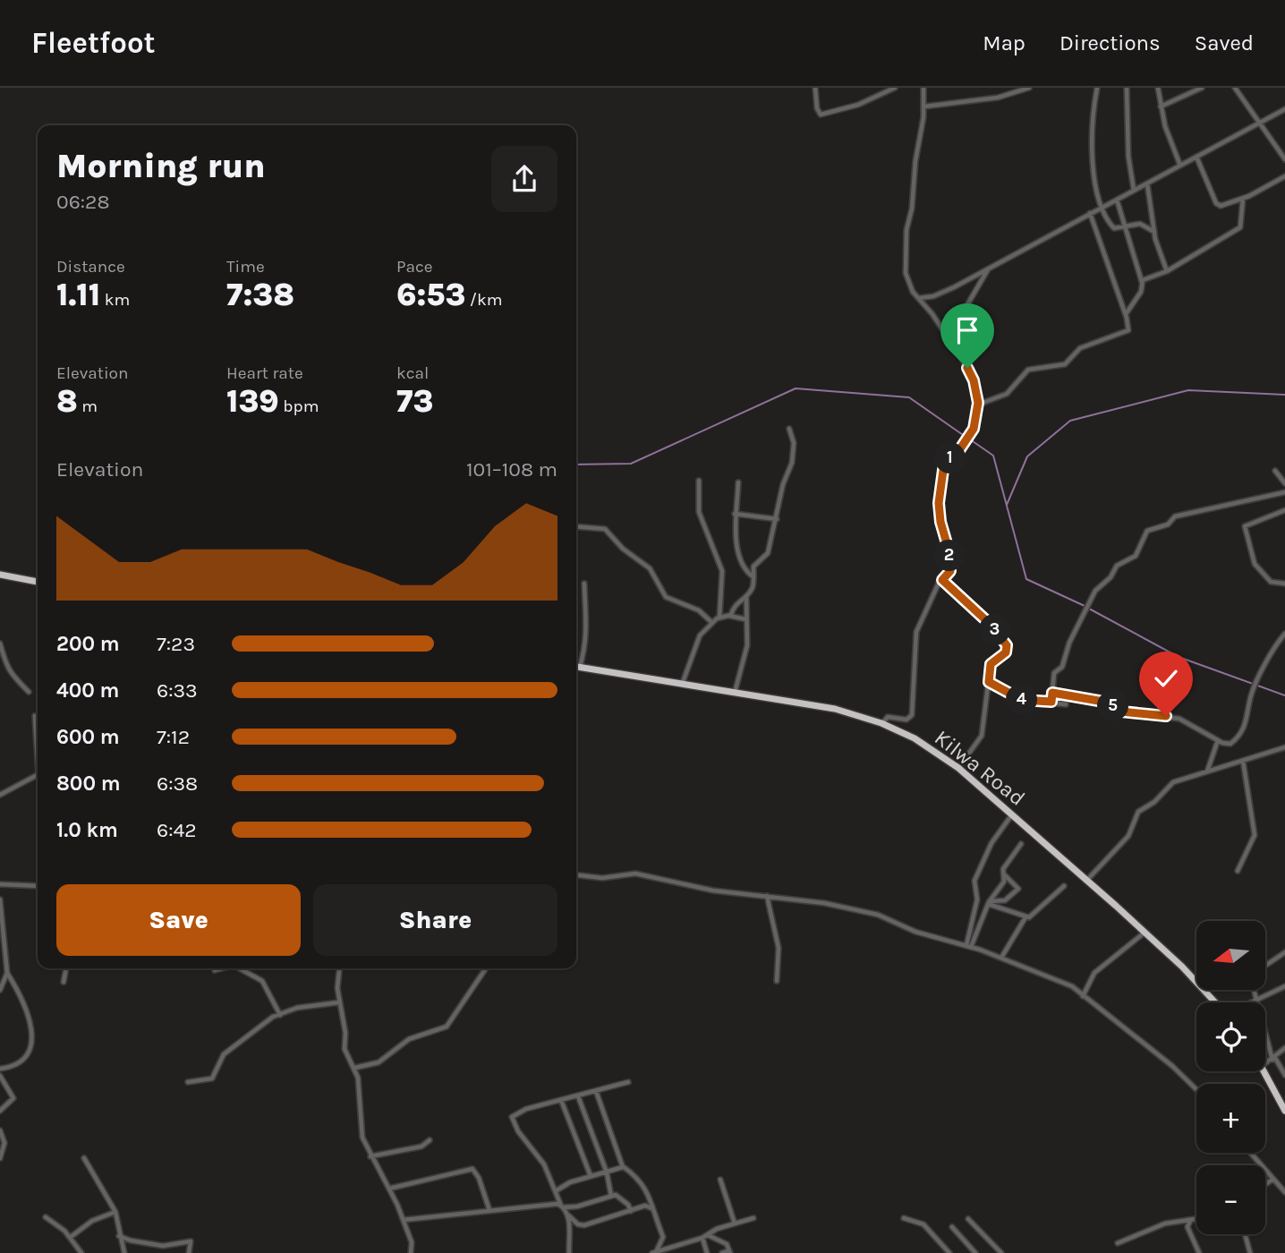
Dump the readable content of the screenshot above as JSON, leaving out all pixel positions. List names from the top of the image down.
{
  "streets": {
    "highway": ["Kilwa Road"]
  },
  "north": "left",
  "page": {
    "header": "Fleetfoot",
    "nav": ["Map", "Directions", "Saved"],
    "heading": ["Morning run", "06:28"],
    "stats": [
      ["Distance", "1.11 km"],
      ["Time", "7:38"],
      ["Pace", "6:53 /km"],
      ["Elevation", "8 m"],
      ["Heart rate", "139 bpm"],
      ["kcal", "73"]
    ],
    "pins": [
      "1",
      "2",
      "3",
      "4",
      "5"
    ],
    "chart": ["Elevation", "101–108 m"],
    "list": [
      {
        "name": "200 m",
        "note": "7:23"
      },
      {
        "name": "400 m",
        "note": "6:33"
      },
      {
        "name": "600 m",
        "note": "7:12"
      },
      {
        "name": "800 m",
        "note": "6:38"
      },
      {
        "name": "1.0 km",
        "note": "6:42"
      }
    ],
    "buttons": ["Save", "Share"],
    "map_buttons": ["+", "−"]
  }
}
